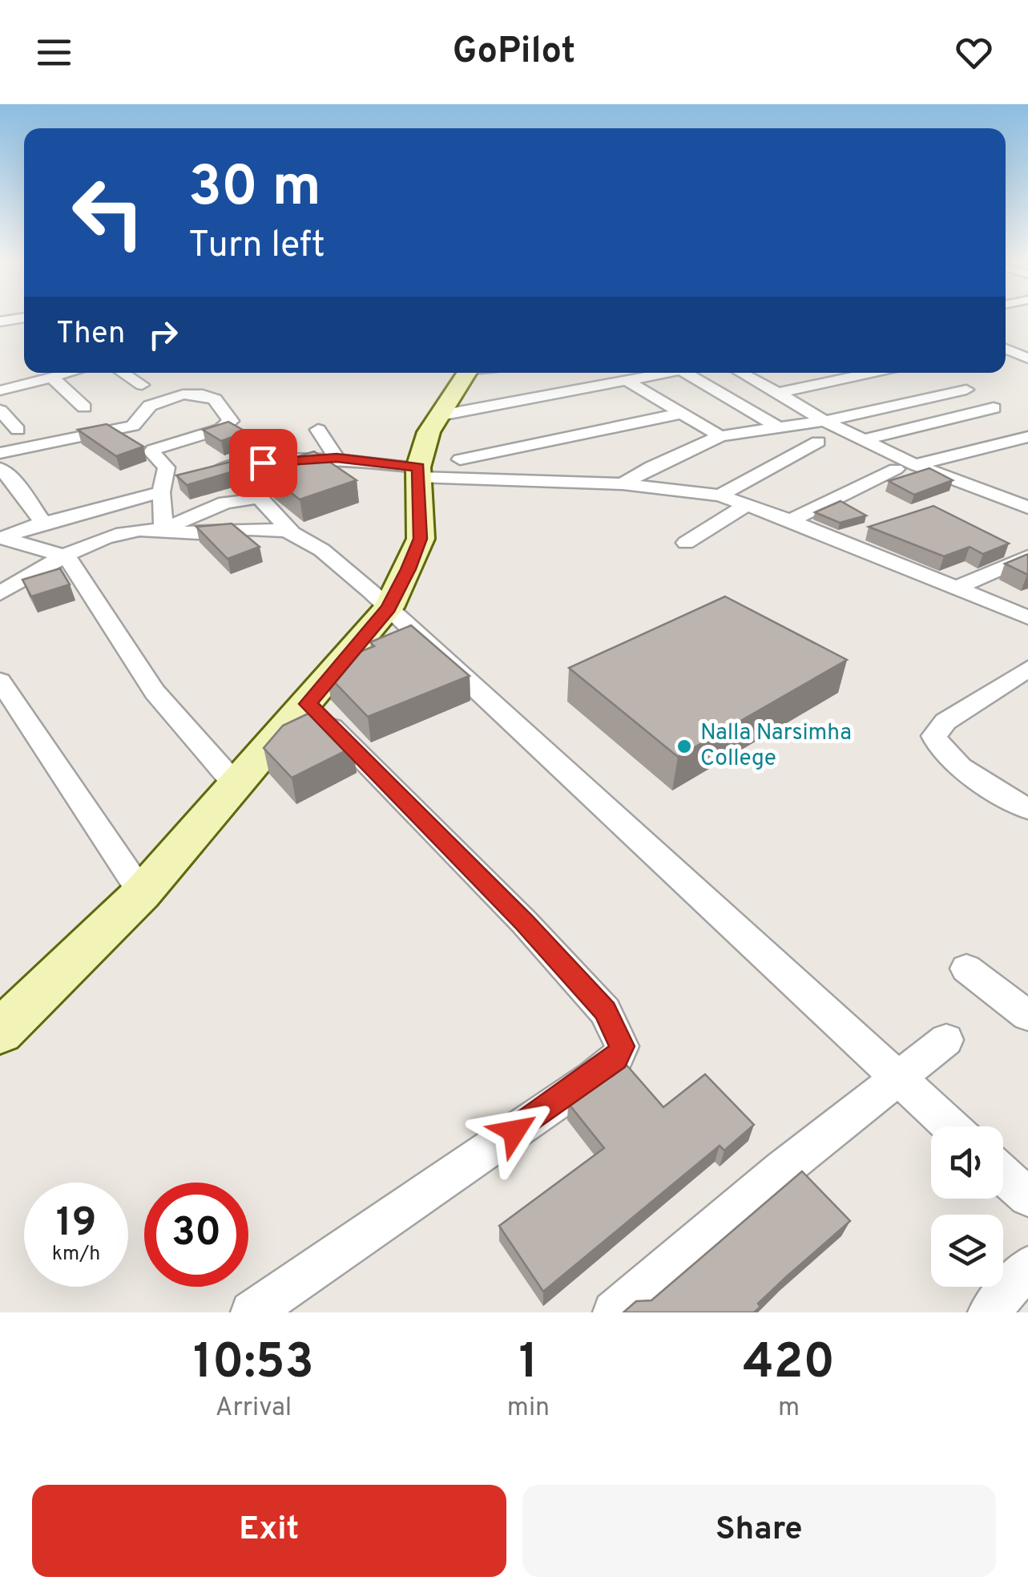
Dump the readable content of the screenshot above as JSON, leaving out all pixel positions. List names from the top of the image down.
{
  "places": ["Nalla Narsimha College"],
  "page": {
    "header": "GoPilot",
    "turn": ["30 m", "Turn left"],
    "then": "Then",
    "speed": "19 km/h",
    "limit": "30",
    "eta": [
      "10:53",
      "Arrival",
      "1",
      "min",
      "420",
      "m"
    ],
    "buttons": ["Exit", "Share"]
  }
}
